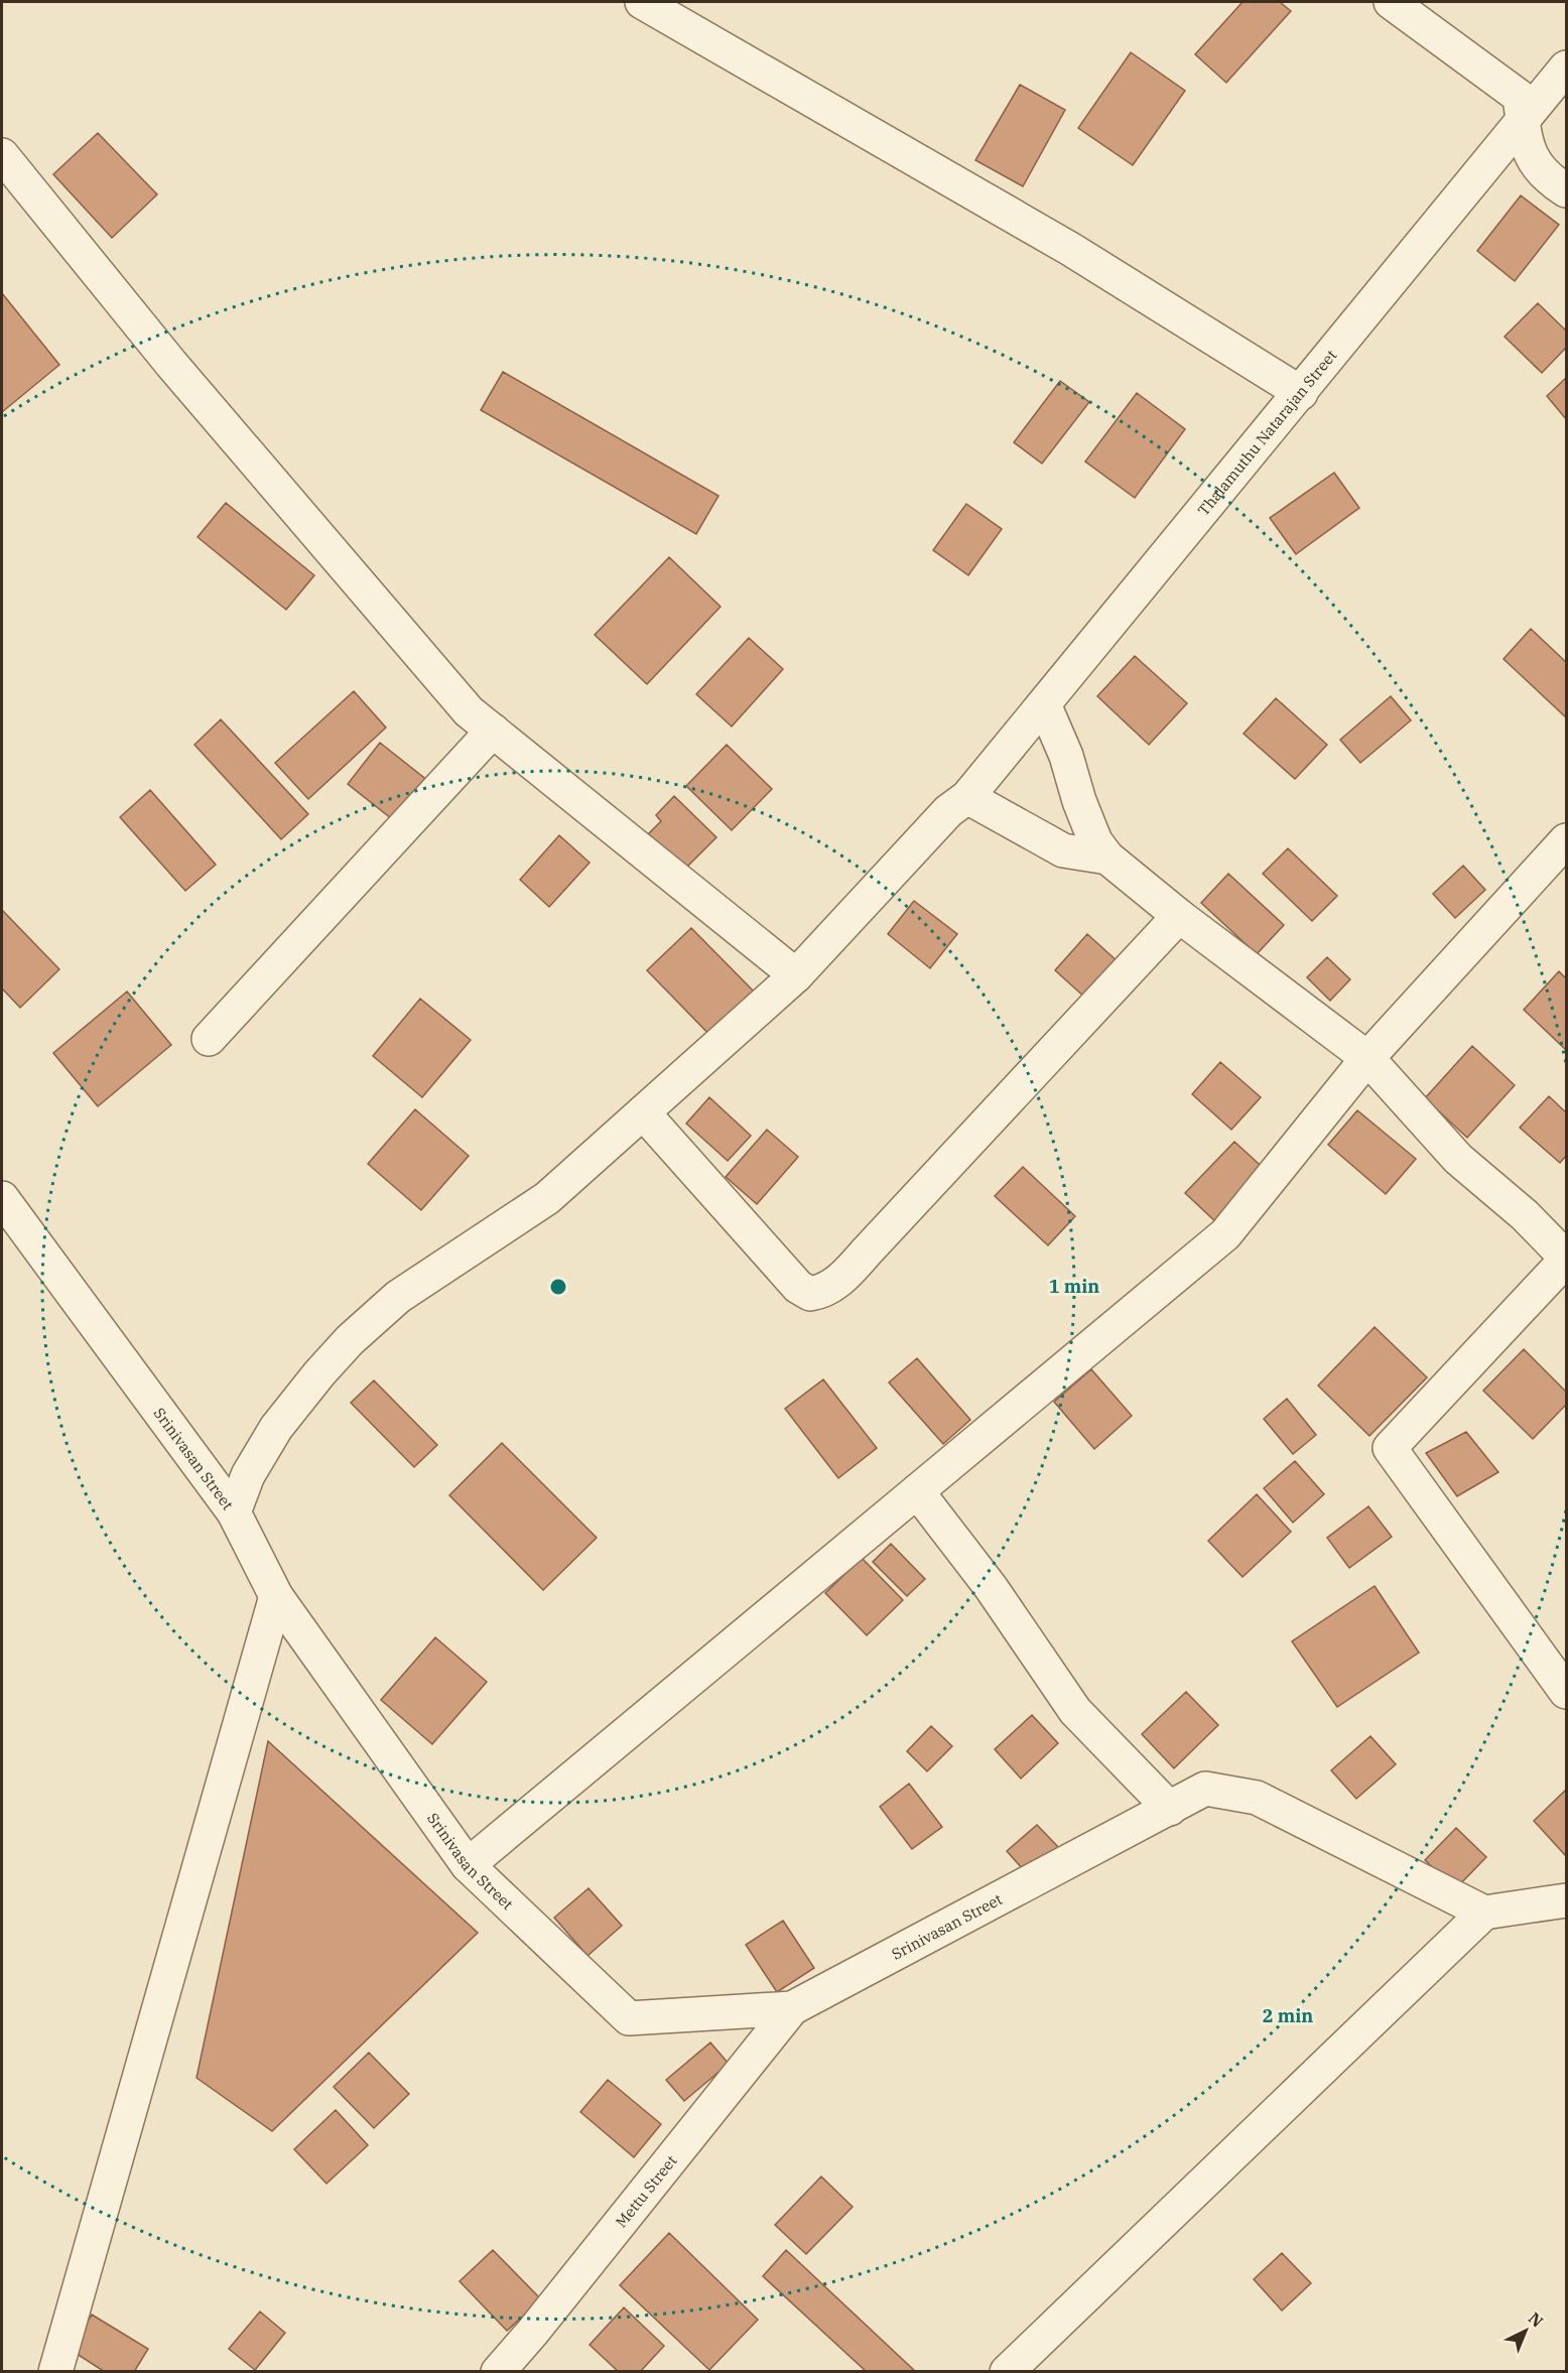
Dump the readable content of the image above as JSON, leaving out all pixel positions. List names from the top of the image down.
{
  "streets": {
    "street": ["Thalamuthu Natarajan Street", "Srinivasan Street", "Mettu Street"]
  },
  "crossings": [
    ["Thalamuthu Natarajan Street", "Srinivasan Street"],
    ["Srinivasan Street", "Mettu Street"]
  ],
  "north": "top right",
  "rings": ["1 min", "2 min"]
}
